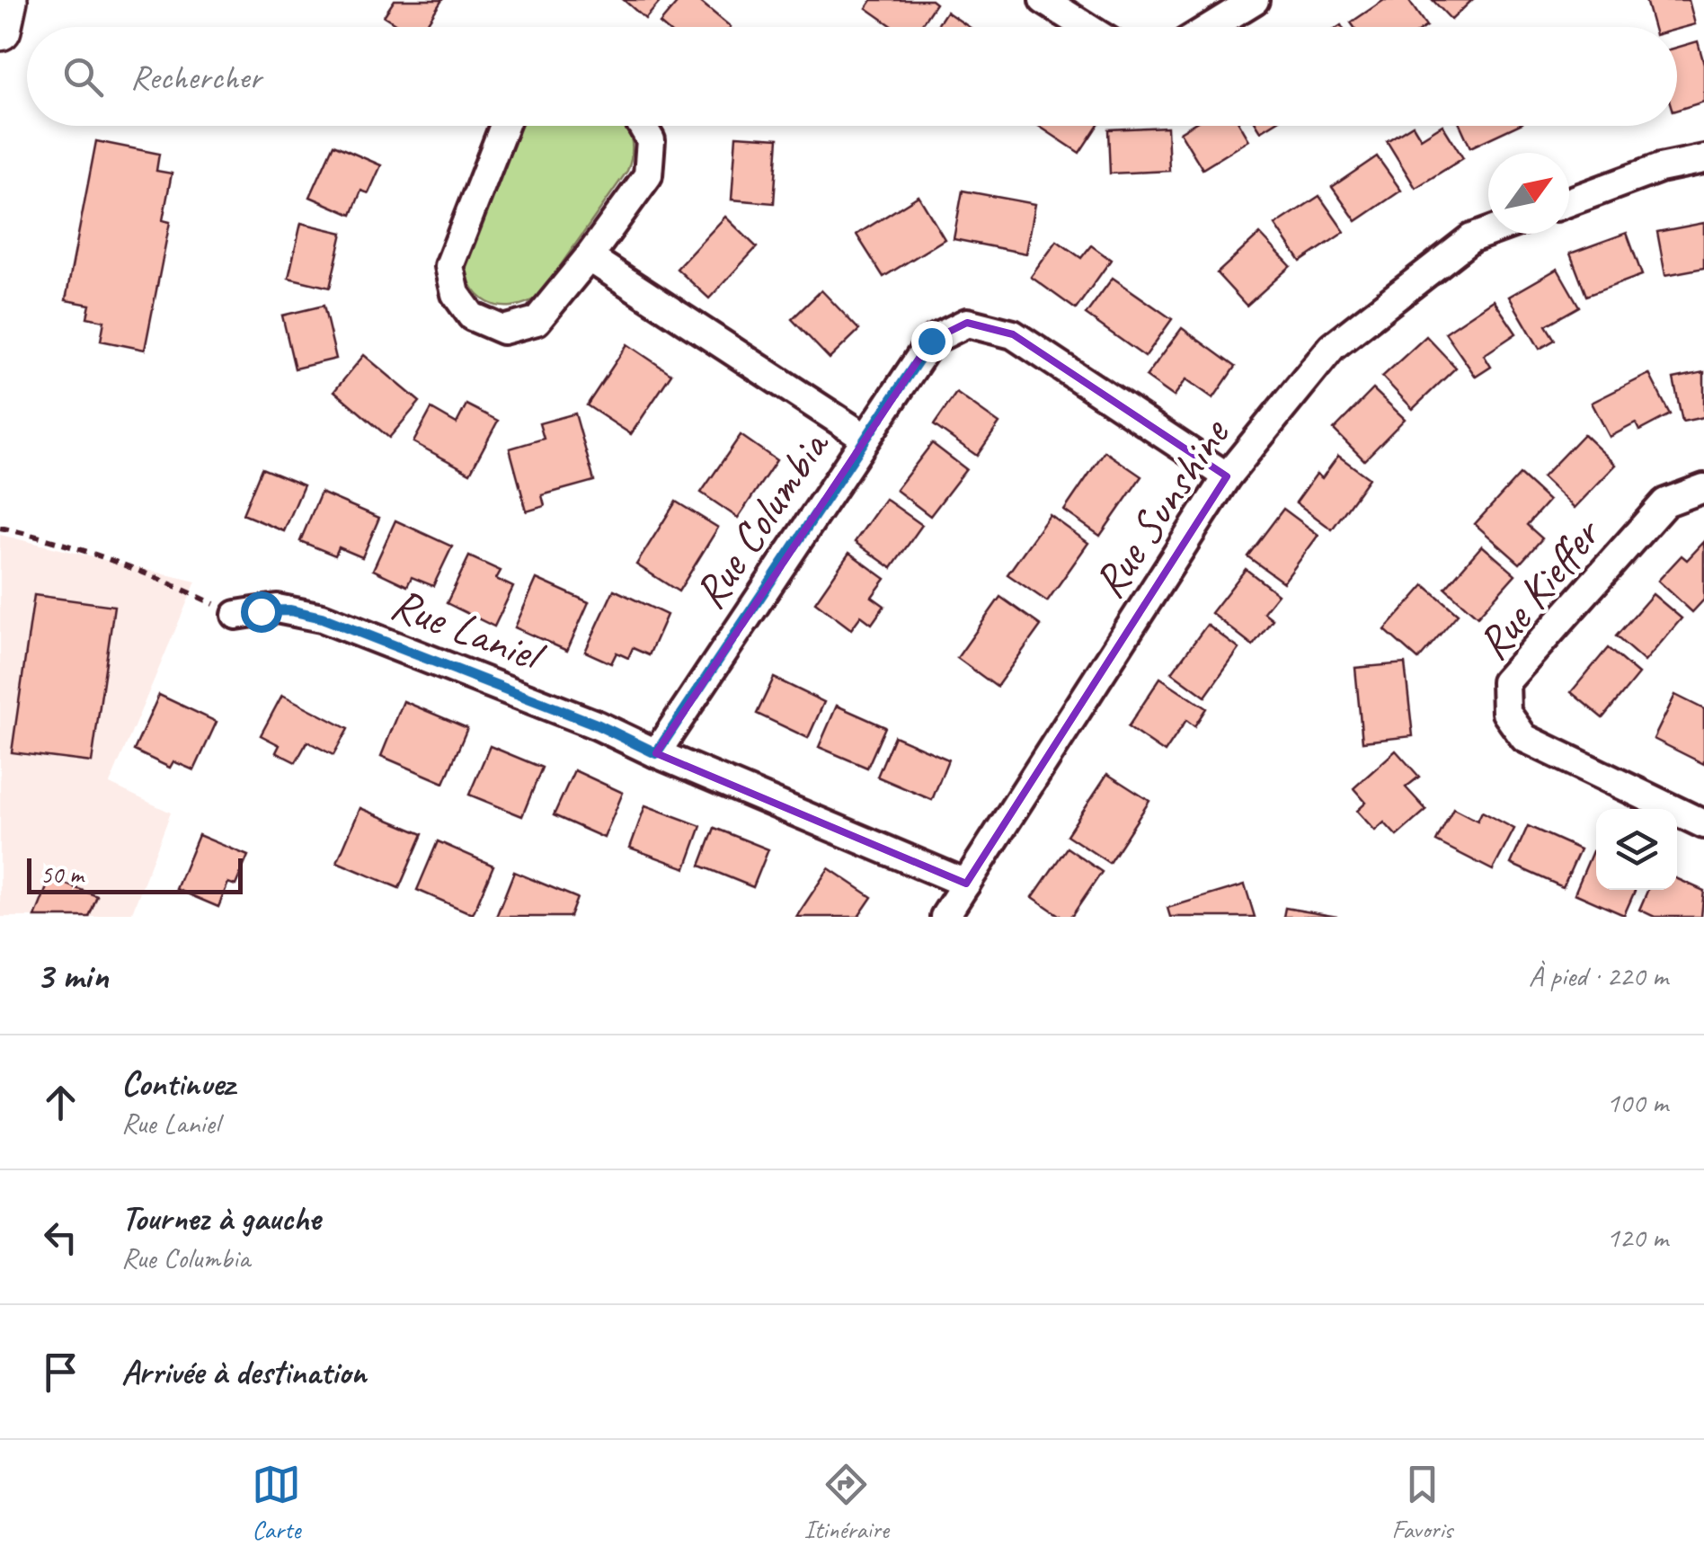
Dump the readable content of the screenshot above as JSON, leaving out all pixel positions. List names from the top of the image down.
{
  "streets": {
    "street": [
      "Rue Sunshine",
      "Rue Columbia",
      "Rue Kieffer",
      "Rue Laniel"
    ]
  },
  "crossings": [
    ["Rue Sunshine", "Rue Columbia"],
    ["Rue Columbia", "Rue Laniel"]
  ],
  "scale_bar": "50 m",
  "north": "top right",
  "page": {
    "search": "Rechercher",
    "scale": "50 m",
    "heading": ["3 min", "À pied · 220 m"],
    "list": [
      ["Continuez", "Rue Laniel", "100 m"],
      ["Tournez à gauche", "Rue Columbia", "120 m"],
      "Arrivée à destination"
    ],
    "nav": ["Carte", "Itinéraire", "Favoris"]
  }
}
